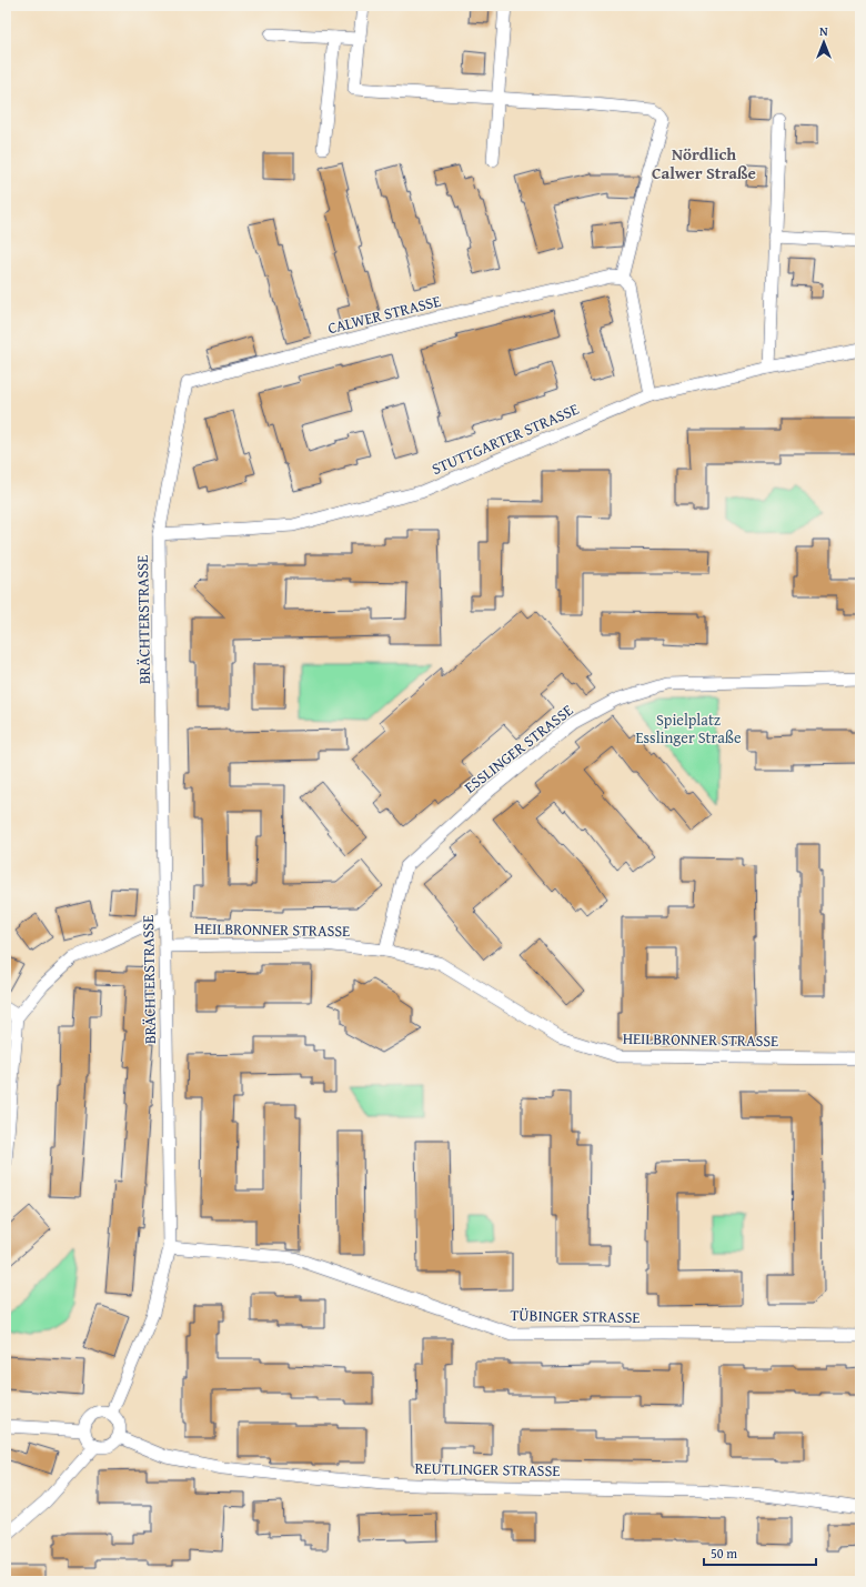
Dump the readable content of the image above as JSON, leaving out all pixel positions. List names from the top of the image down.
{
  "streets": {
    "street": [
      "CALWER STRASSE",
      "STUTTGARTER STRASSE",
      "BRÄCHTERSTRASSE",
      "ESSLINGER STRASSE",
      "HEILBRONNER STRASSE",
      "TÜBINGER STRASSE",
      "REUTLINGER STRASSE"
    ]
  },
  "crossings": [
    ["CALWER STRASSE", "STUTTGARTER STRASSE"],
    ["CALWER STRASSE", "BRÄCHTERSTRASSE"],
    ["STUTTGARTER STRASSE", "BRÄCHTERSTRASSE"],
    ["BRÄCHTERSTRASSE", "HEILBRONNER STRASSE"],
    ["BRÄCHTERSTRASSE", "TÜBINGER STRASSE"],
    ["BRÄCHTERSTRASSE", "REUTLINGER STRASSE"],
    ["ESSLINGER STRASSE", "HEILBRONNER STRASSE"]
  ],
  "districts": ["Nördlich Calwer Straße"],
  "parks": ["Spielplatz Esslinger Straße"],
  "scale_bar": "50 m",
  "north": "top"
}
